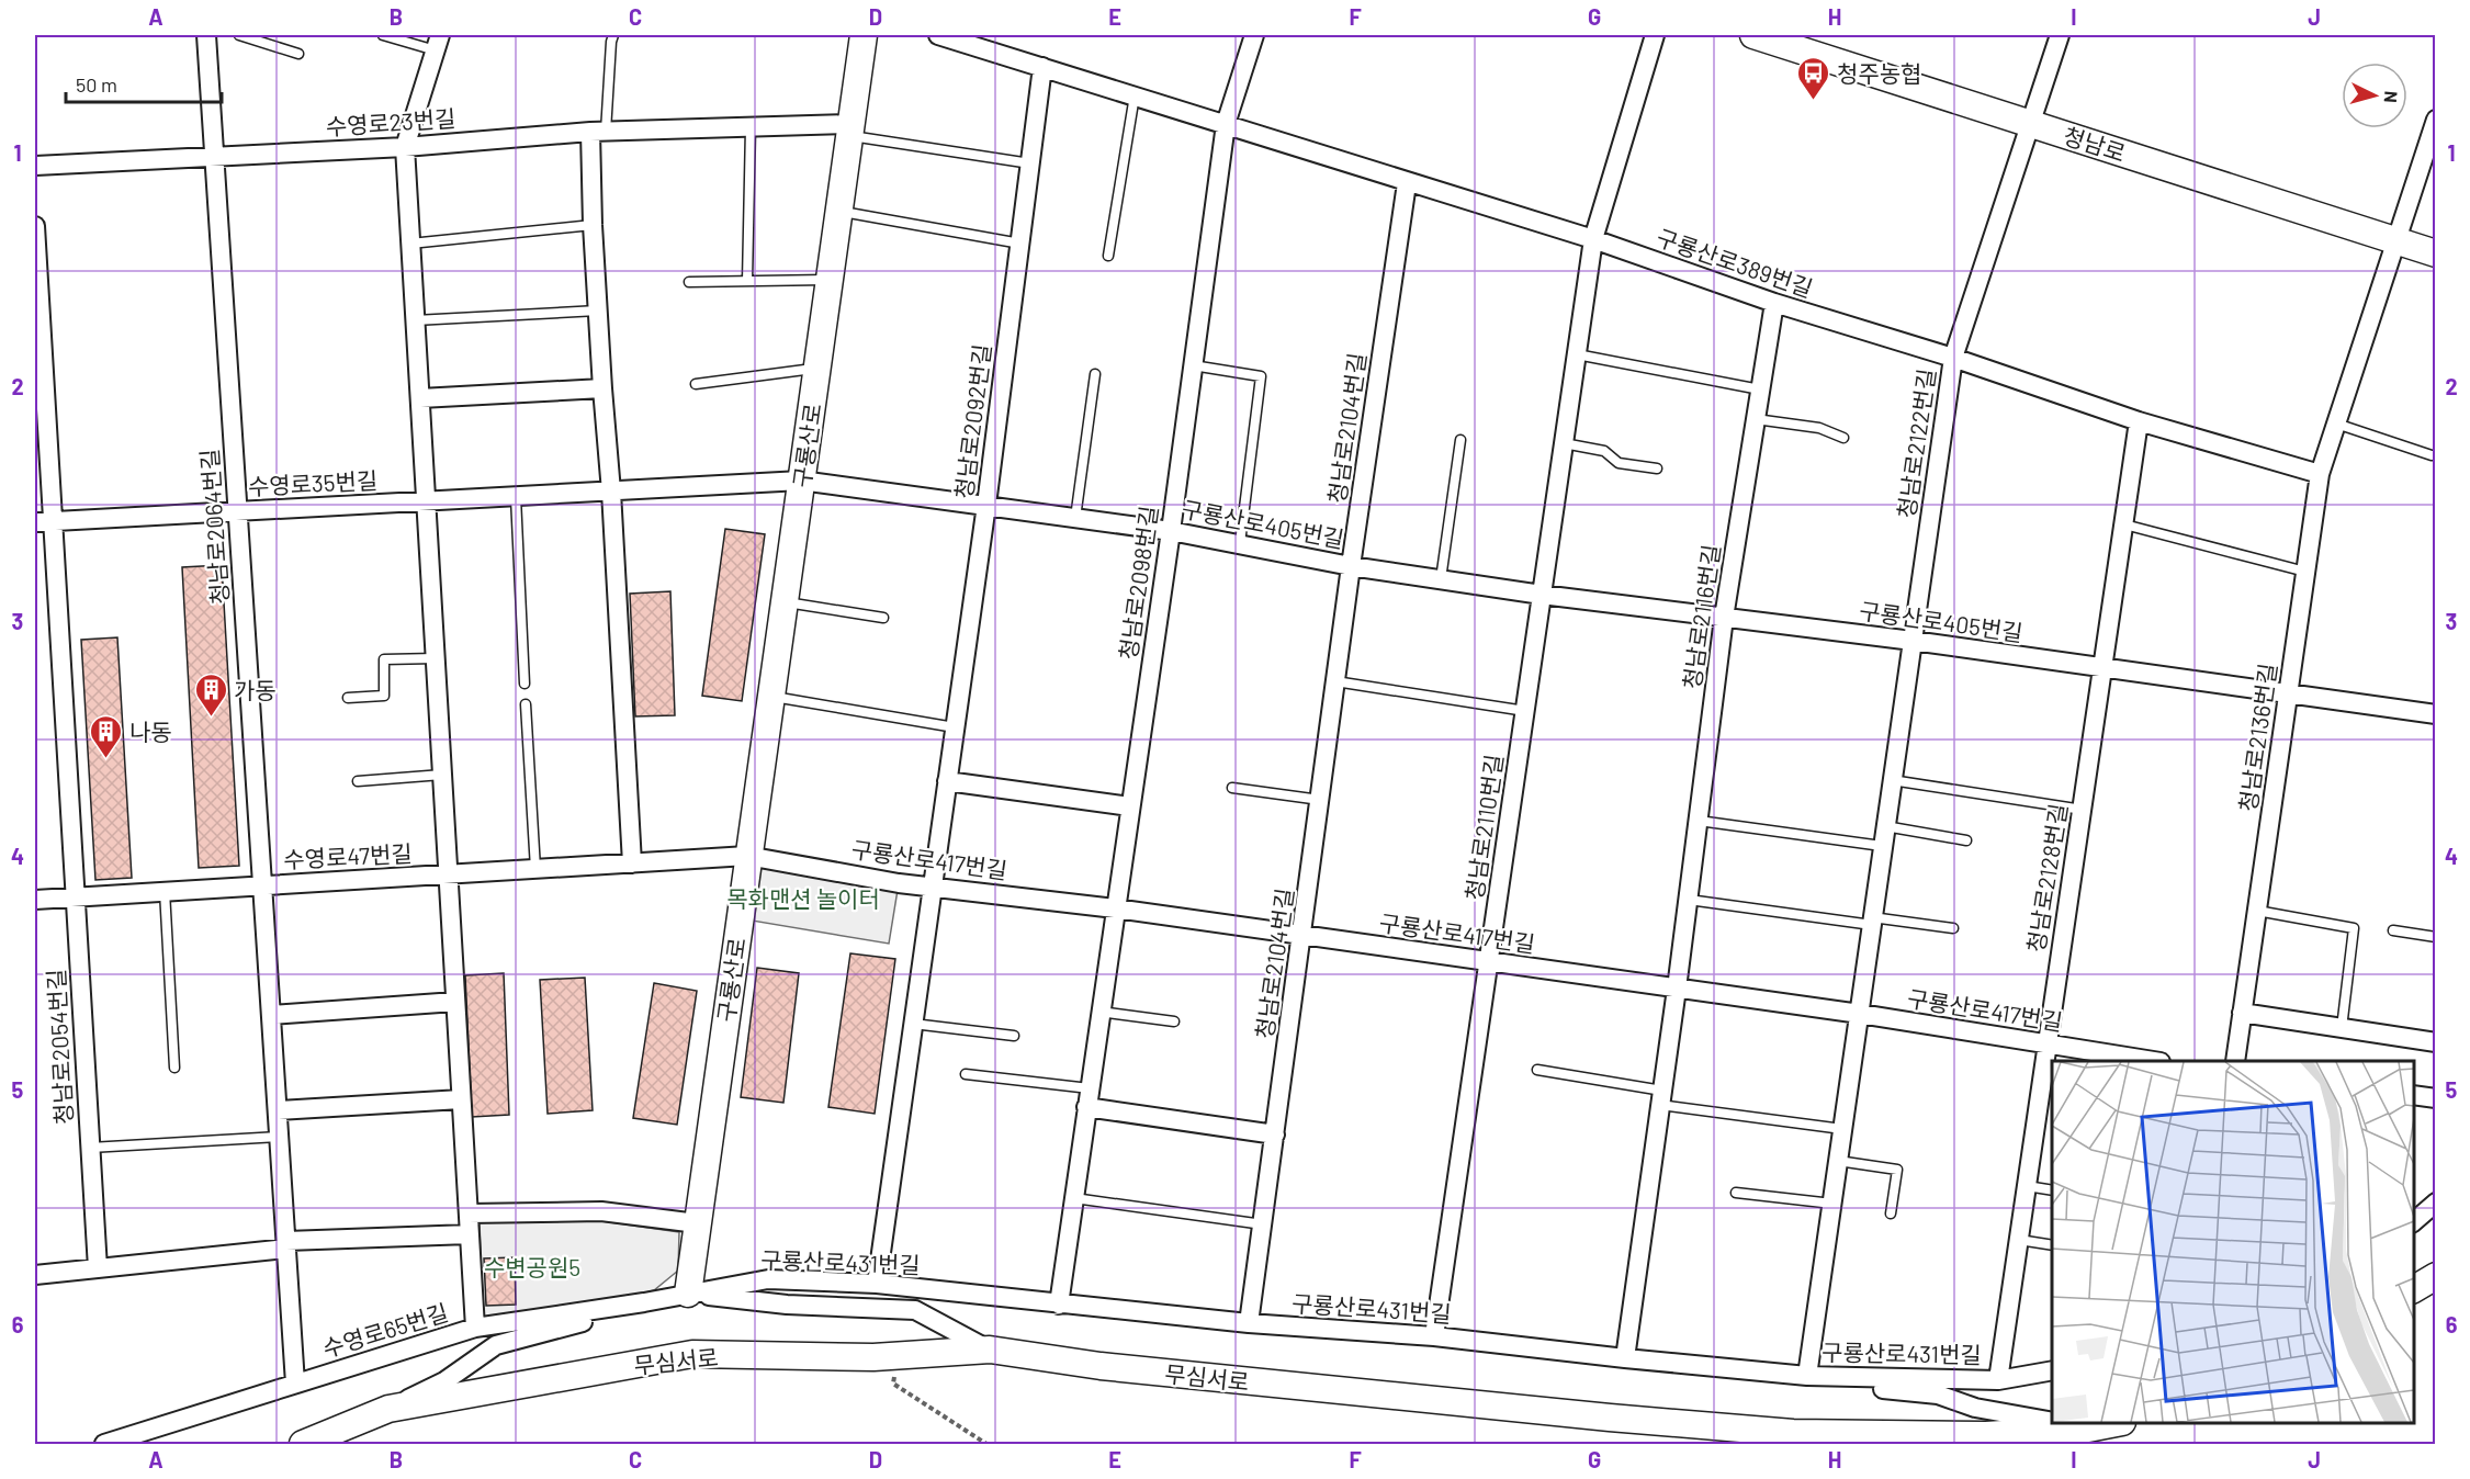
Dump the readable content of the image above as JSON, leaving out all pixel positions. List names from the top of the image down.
{
  "streets": {
    "street": [
      "수영로23번길",
      "청남로",
      "구룡산로389번길",
      "청남로2092번길",
      "청남로2104번길",
      "청남로2122번길",
      "구룡산로",
      "수영로35번길",
      "구룡산로405번길",
      "청남로2064번길",
      "청남로2098번길",
      "청남로2116번길",
      "청남로2136번길",
      "청남로2110번길",
      "수영로47번길",
      "구룡산로417번길",
      "청남로2128번길",
      "청남로2054번길",
      "구룡산로431번길",
      "수영로65번길",
      "무심서로"
    ]
  },
  "crossings": [
    ["수영로23번길", "구룡산로"],
    ["수영로23번길", "청남로2064번길"],
    ["청남로", "청남로2122번길"],
    ["청남로", "청남로2136번길"],
    ["구룡산로389번길", "청남로2092번길"],
    ["구룡산로389번길", "청남로2104번길"],
    ["구룡산로389번길", "청남로2122번길"],
    ["구룡산로389번길", "청남로2098번길"],
    ["구룡산로389번길", "청남로2116번길"],
    ["구룡산로389번길", "청남로2136번길"],
    ["구룡산로389번길", "청남로2110번길"],
    ["구룡산로389번길", "청남로2128번길"],
    ["청남로2092번길", "구룡산로405번길"],
    ["청남로2092번길", "구룡산로417번길"],
    ["청남로2092번길", "구룡산로431번길"],
    ["청남로2104번길", "구룡산로405번길"],
    ["청남로2104번길", "구룡산로417번길"],
    ["청남로2104번길", "구룡산로431번길"],
    ["청남로2122번길", "구룡산로405번길"],
    ["청남로2122번길", "구룡산로417번길"],
    ["청남로2122번길", "구룡산로431번길"],
    ["구룡산로", "수영로35번길"],
    ["구룡산로", "구룡산로405번길"],
    ["구룡산로", "수영로47번길"],
    ["구룡산로", "구룡산로417번길"],
    ["구룡산로", "구룡산로431번길"],
    ["구룡산로", "수영로65번길"],
    ["수영로35번길", "구룡산로405번길"],
    ["수영로35번길", "청남로2064번길"],
    ["수영로35번길", "청남로2054번길"],
    ["구룡산로405번길", "청남로2098번길"],
    ["구룡산로405번길", "청남로2116번길"],
    ["구룡산로405번길", "청남로2136번길"],
    ["구룡산로405번길", "청남로2110번길"],
    ["구룡산로405번길", "청남로2128번길"],
    ["청남로2064번길", "수영로47번길"],
    ["청남로2064번길", "청남로2054번길"],
    ["청남로2064번길", "수영로65번길"],
    ["청남로2098번길", "구룡산로417번길"],
    ["청남로2098번길", "구룡산로431번길"],
    ["청남로2116번길", "구룡산로417번길"],
    ["청남로2116번길", "구룡산로431번길"],
    ["청남로2110번길", "구룡산로417번길"],
    ["청남로2110번길", "구룡산로431번길"],
    ["수영로47번길", "구룡산로417번길"],
    ["수영로47번길", "청남로2054번길"],
    ["구룡산로417번길", "청남로2128번길"],
    ["청남로2128번길", "구룡산로431번길"],
    ["구룡산로431번길", "수영로65번길"]
  ],
  "parks": ["목화맨션 놀이터", "수변공원5"],
  "places": {
    "bus stop": ["청주농협"],
    "building": ["가동", "나동"]
  },
  "scale_bar": "50 m",
  "north": "right",
  "grid": {
    "columns": [
      "A",
      "B",
      "C",
      "D",
      "E",
      "F",
      "G",
      "H",
      "I",
      "J"
    ],
    "rows": [
      "1",
      "2",
      "3",
      "4",
      "5",
      "6"
    ]
  }
}
